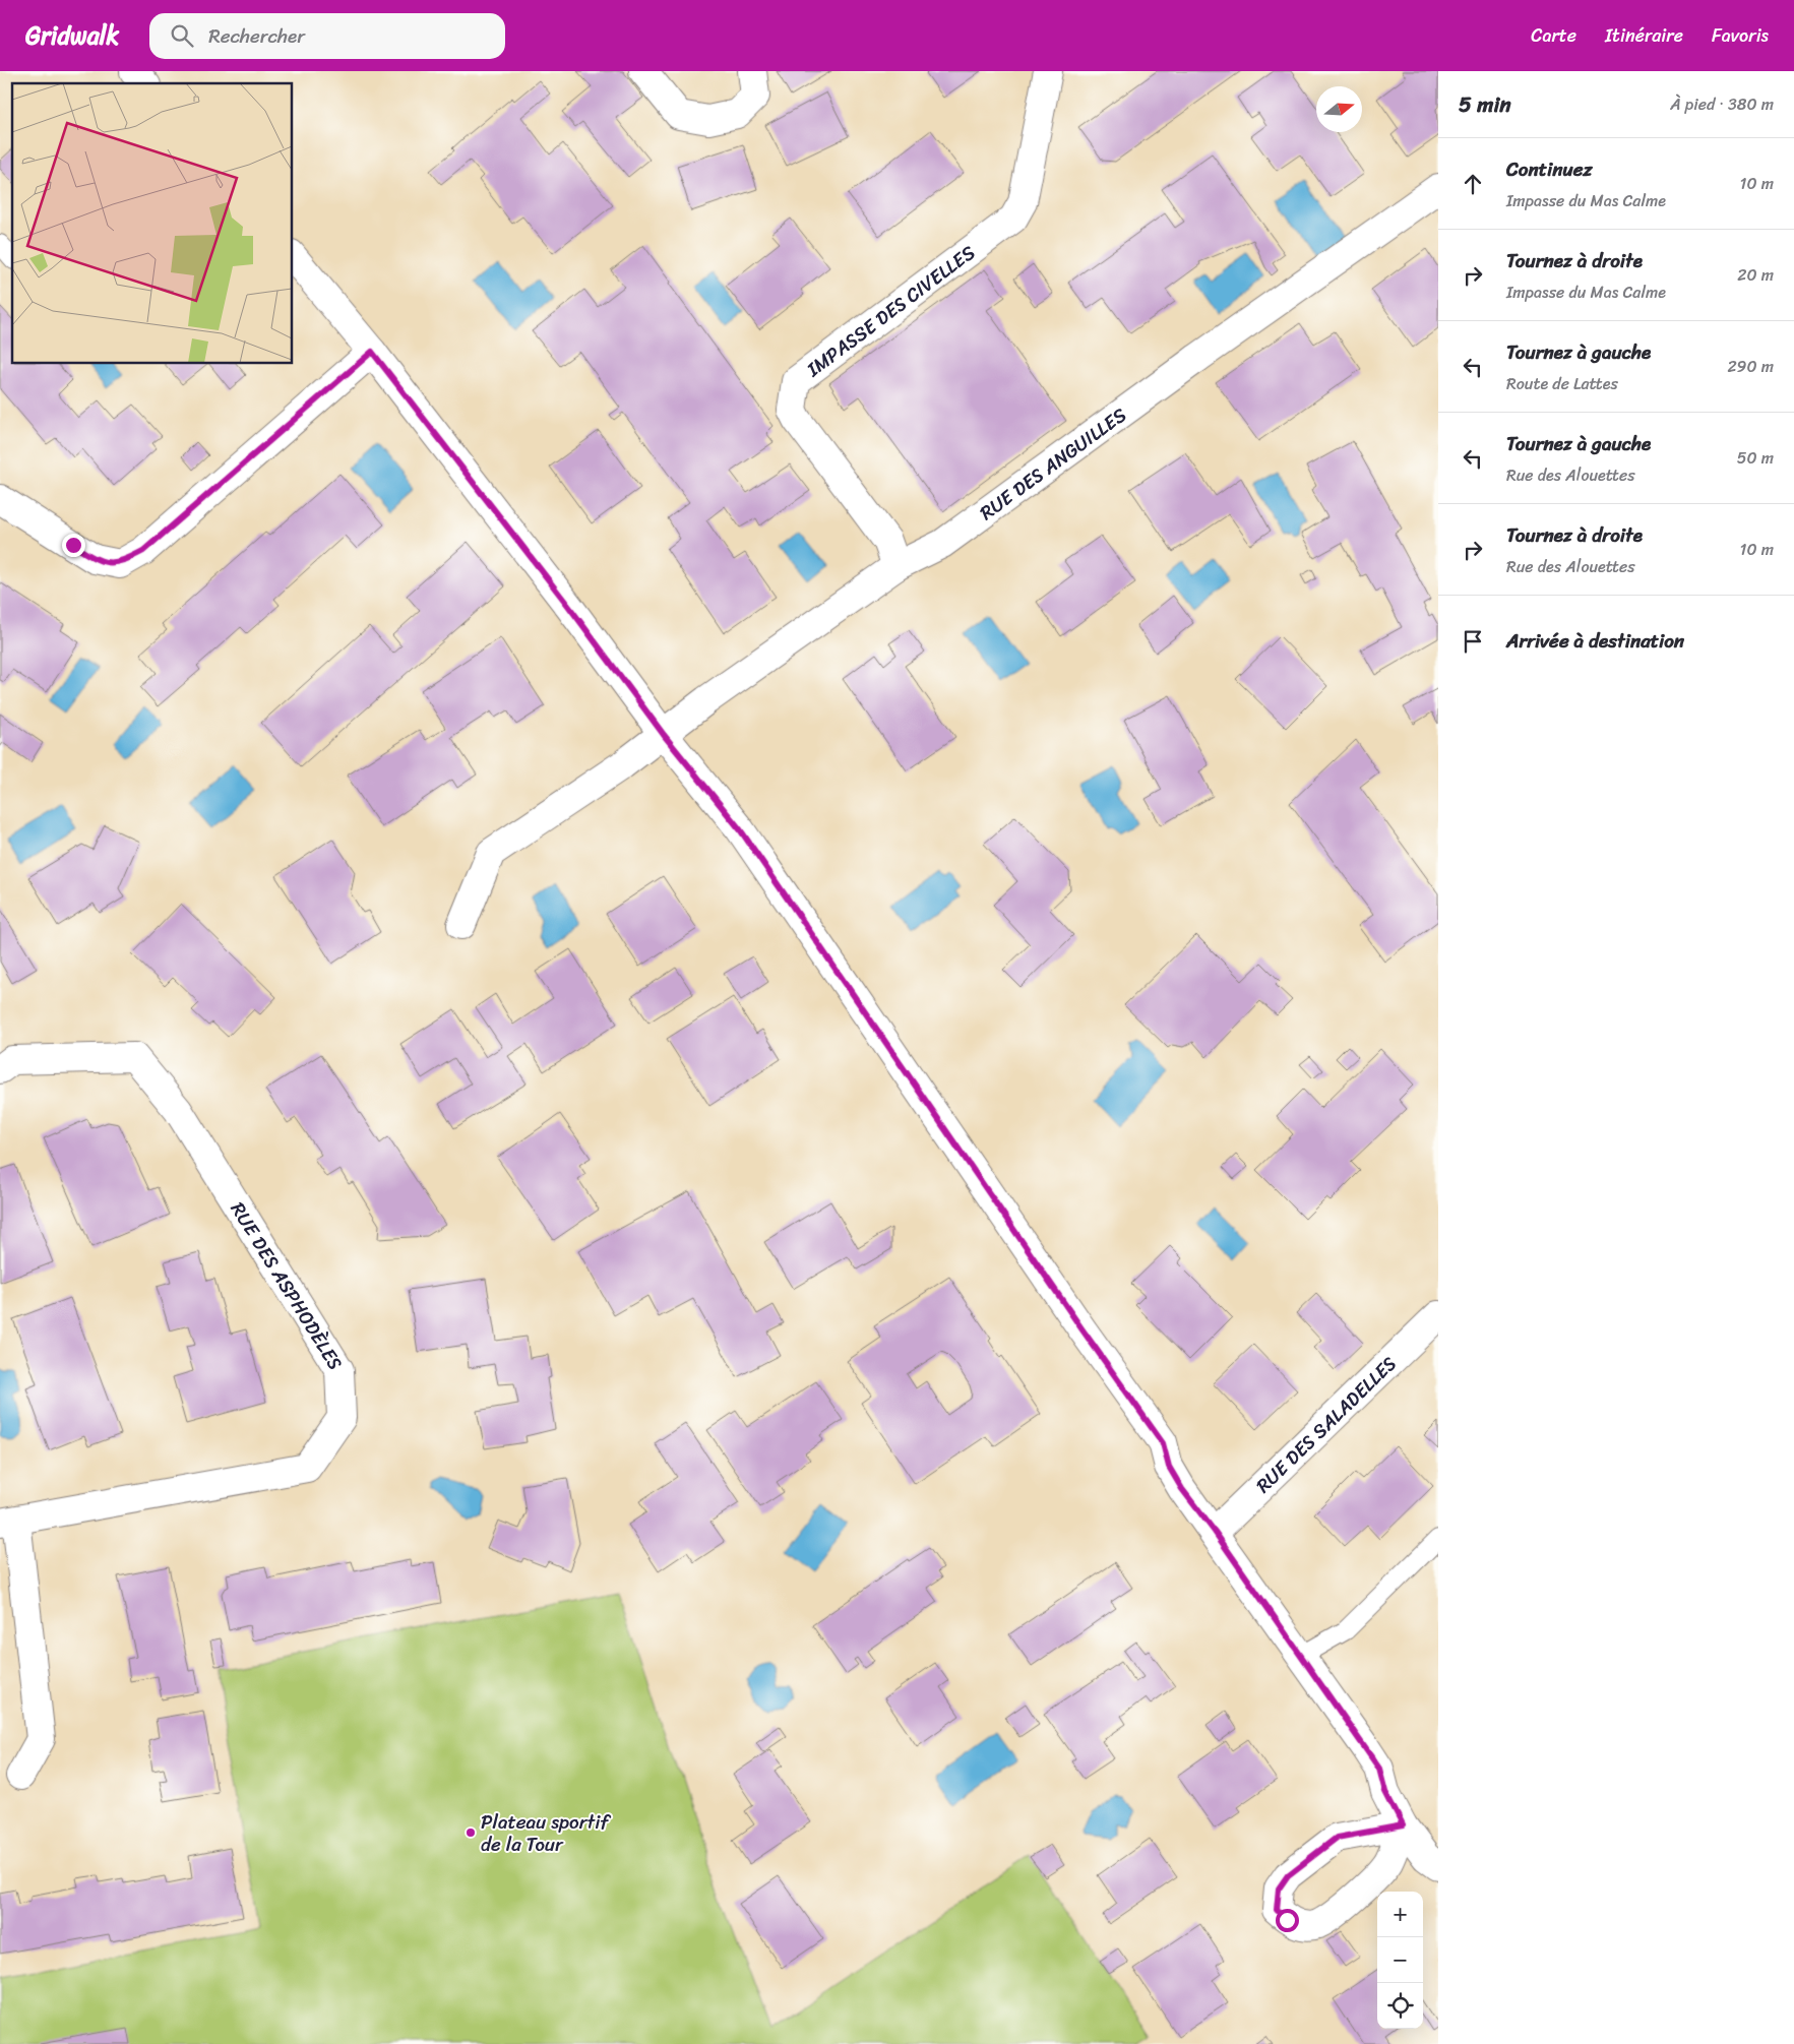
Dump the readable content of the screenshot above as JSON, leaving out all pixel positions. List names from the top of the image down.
{
  "streets": {
    "street": [
      "IMPASSE DES CIVELLES",
      "RUE DES ANGUILLES",
      "RUE DES ASPHODÈLES",
      "RUE DES SALADELLES"
    ]
  },
  "crossings": [
    ["IMPASSE DES CIVELLES", "RUE DES ANGUILLES"]
  ],
  "places": ["Plateau sportif de la Tour"],
  "north": "right",
  "page": {
    "header": "Gridwalk",
    "search": "Rechercher",
    "nav": ["Carte", "Itinéraire", "Favoris"],
    "heading": ["5 min", "À pied · 380 m"],
    "list": [
      ["Continuez", "Impasse du Mas Calme", "10 m"],
      ["Tournez à droite", "Impasse du Mas Calme", "20 m"],
      ["Tournez à gauche", "Route de Lattes", "290 m"],
      ["Tournez à gauche", "Rue des Alouettes", "50 m"],
      ["Tournez à droite", "Rue des Alouettes", "10 m"],
      "Arrivée à destination"
    ],
    "map_buttons": ["+", "−"]
  }
}
